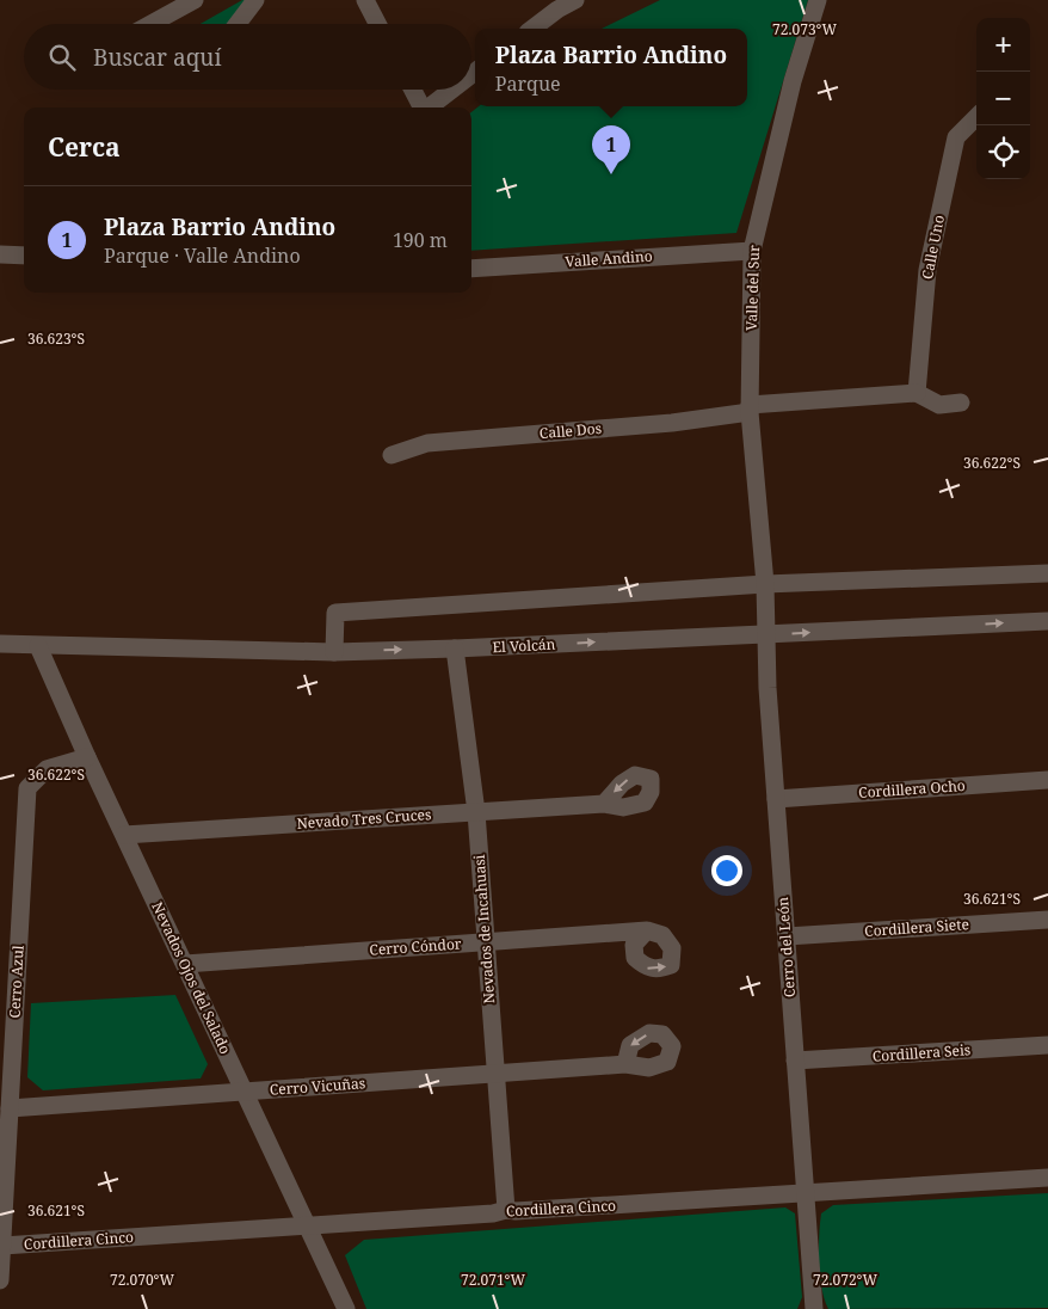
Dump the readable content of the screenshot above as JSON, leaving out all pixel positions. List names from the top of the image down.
{
  "streets": {
    "street": [
      "Calle Uno",
      "Valle Andino",
      "Valle del Sur",
      "Calle Dos",
      "El Volcán",
      "Cordillera Ocho",
      "Nevado Tres Cruces",
      "Cordillera Siete",
      "Nevados de Incahuasi",
      "Cerro Cóndor",
      "Cerro del León",
      "Nevados Ojos del Salado",
      "Cerro Azul",
      "Cordillera Seis",
      "Cerro Vicuñas",
      "Cordillera Cinco"
    ]
  },
  "crossings": [
    ["Valle Andino", "Valle del Sur"],
    ["Valle del Sur", "Calle Dos"],
    ["Valle del Sur", "Cerro del León"],
    ["El Volcán", "Nevados de Incahuasi"],
    ["El Volcán", "Cerro del León"],
    ["El Volcán", "Nevados Ojos del Salado"],
    ["Cordillera Ocho", "Cerro del León"],
    ["Nevado Tres Cruces", "Nevados de Incahuasi"],
    ["Nevado Tres Cruces", "Nevados Ojos del Salado"],
    ["Cordillera Siete", "Cerro del León"],
    ["Nevados de Incahuasi", "Cerro Cóndor"],
    ["Nevados de Incahuasi", "Cerro Vicuñas"],
    ["Nevados de Incahuasi", "Cordillera Cinco"],
    ["Cerro Cóndor", "Nevados Ojos del Salado"],
    ["Cerro del León", "Cordillera Seis"],
    ["Cerro del León", "Cordillera Cinco"],
    ["Nevados Ojos del Salado", "Cerro Azul"],
    ["Nevados Ojos del Salado", "Cerro Vicuñas"],
    ["Nevados Ojos del Salado", "Cordillera Cinco"],
    ["Cerro Azul", "Cerro Vicuñas"],
    ["Cerro Azul", "Cordillera Cinco"]
  ],
  "page": {
    "map_buttons": ["+", "−"],
    "search": "Buscar aquí",
    "popup": ["Plaza Barrio Andino", "Parque"],
    "heading": "Cerca",
    "pins": "1",
    "list": [
      {
        "mark": "1",
        "name": "Plaza Barrio Andino",
        "note": "Parque · Valle Andino",
        "value": "190 m"
      }
    ]
  },
  "coordinates": [
    "72.073°W",
    "36.623°S",
    "36.622°S",
    "36.621°S",
    "72.070°W",
    "72.071°W",
    "72.072°W"
  ]
}
